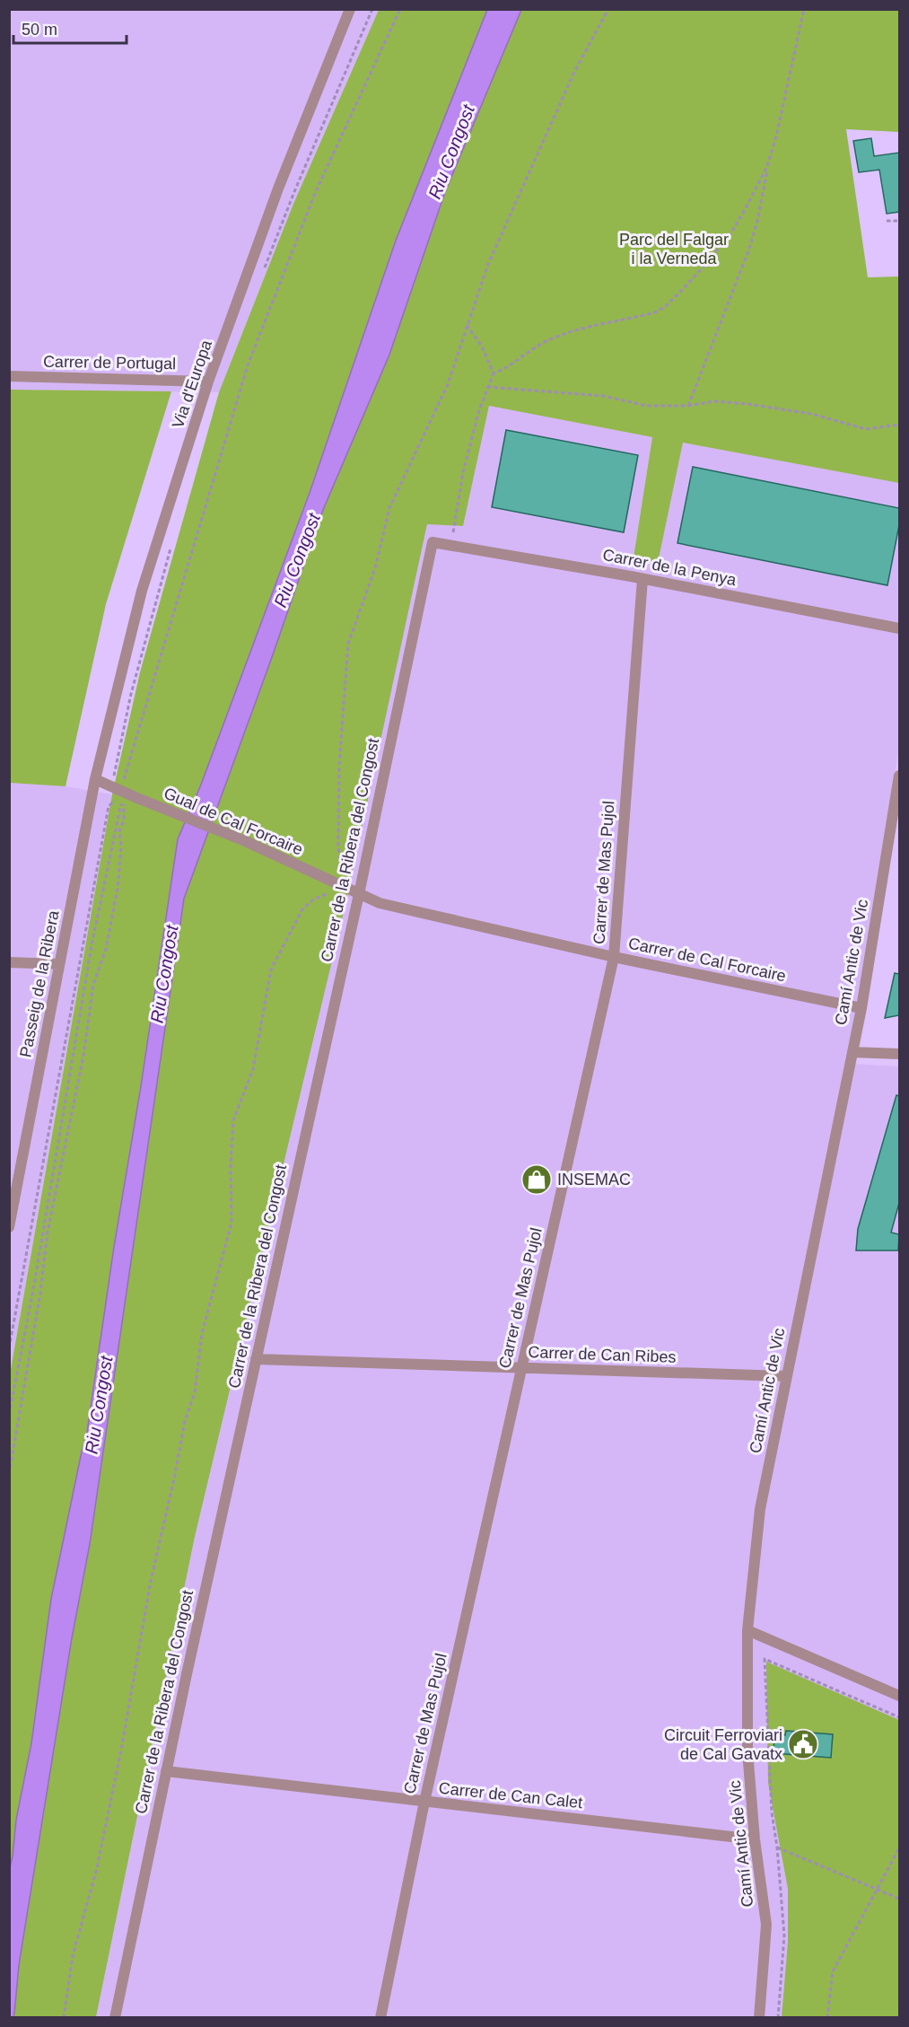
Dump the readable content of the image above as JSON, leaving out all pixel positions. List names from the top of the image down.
{
  "streets": {
    "street": [
      "Carrer de Portugal",
      "Via d'Europa",
      "Carrer de la Penya",
      "Gual de Cal Forcaire",
      "Carrer de la Ribera del Congost",
      "Carrer de Mas Pujol",
      "Carrer de Cal Forcaire",
      "Camí Antic de Vic",
      "Passeig de la Ribera",
      "Carrer de Can Ribes",
      "Carrer de Can Calet"
    ]
  },
  "crossings": [
    ["Carrer de Portugal", "Via d'Europa"],
    ["Via d'Europa", "Gual de Cal Forcaire"],
    ["Via d'Europa", "Passeig de la Ribera"],
    ["Carrer de la Penya", "Carrer de la Ribera del Congost"],
    ["Carrer de la Penya", "Carrer de Mas Pujol"],
    ["Gual de Cal Forcaire", "Carrer de la Ribera del Congost"],
    ["Gual de Cal Forcaire", "Carrer de Cal Forcaire"],
    ["Gual de Cal Forcaire", "Passeig de la Ribera"],
    ["Carrer de la Ribera del Congost", "Carrer de Cal Forcaire"],
    ["Carrer de la Ribera del Congost", "Carrer de Can Ribes"],
    ["Carrer de la Ribera del Congost", "Carrer de Can Calet"],
    ["Carrer de Mas Pujol", "Carrer de Cal Forcaire"],
    ["Carrer de Mas Pujol", "Carrer de Can Ribes"],
    ["Carrer de Mas Pujol", "Carrer de Can Calet"],
    ["Carrer de Cal Forcaire", "Camí Antic de Vic"],
    ["Camí Antic de Vic", "Carrer de Can Ribes"],
    ["Camí Antic de Vic", "Carrer de Can Calet"]
  ],
  "water": ["Riu Congost"],
  "parks": ["Parc del Falgar i la Verneda"],
  "places": {
    "shop": ["INSEMAC"],
    "public building": ["Circuit Ferroviari de Cal Gavatx"]
  },
  "scale_bar": "50 m"
}
